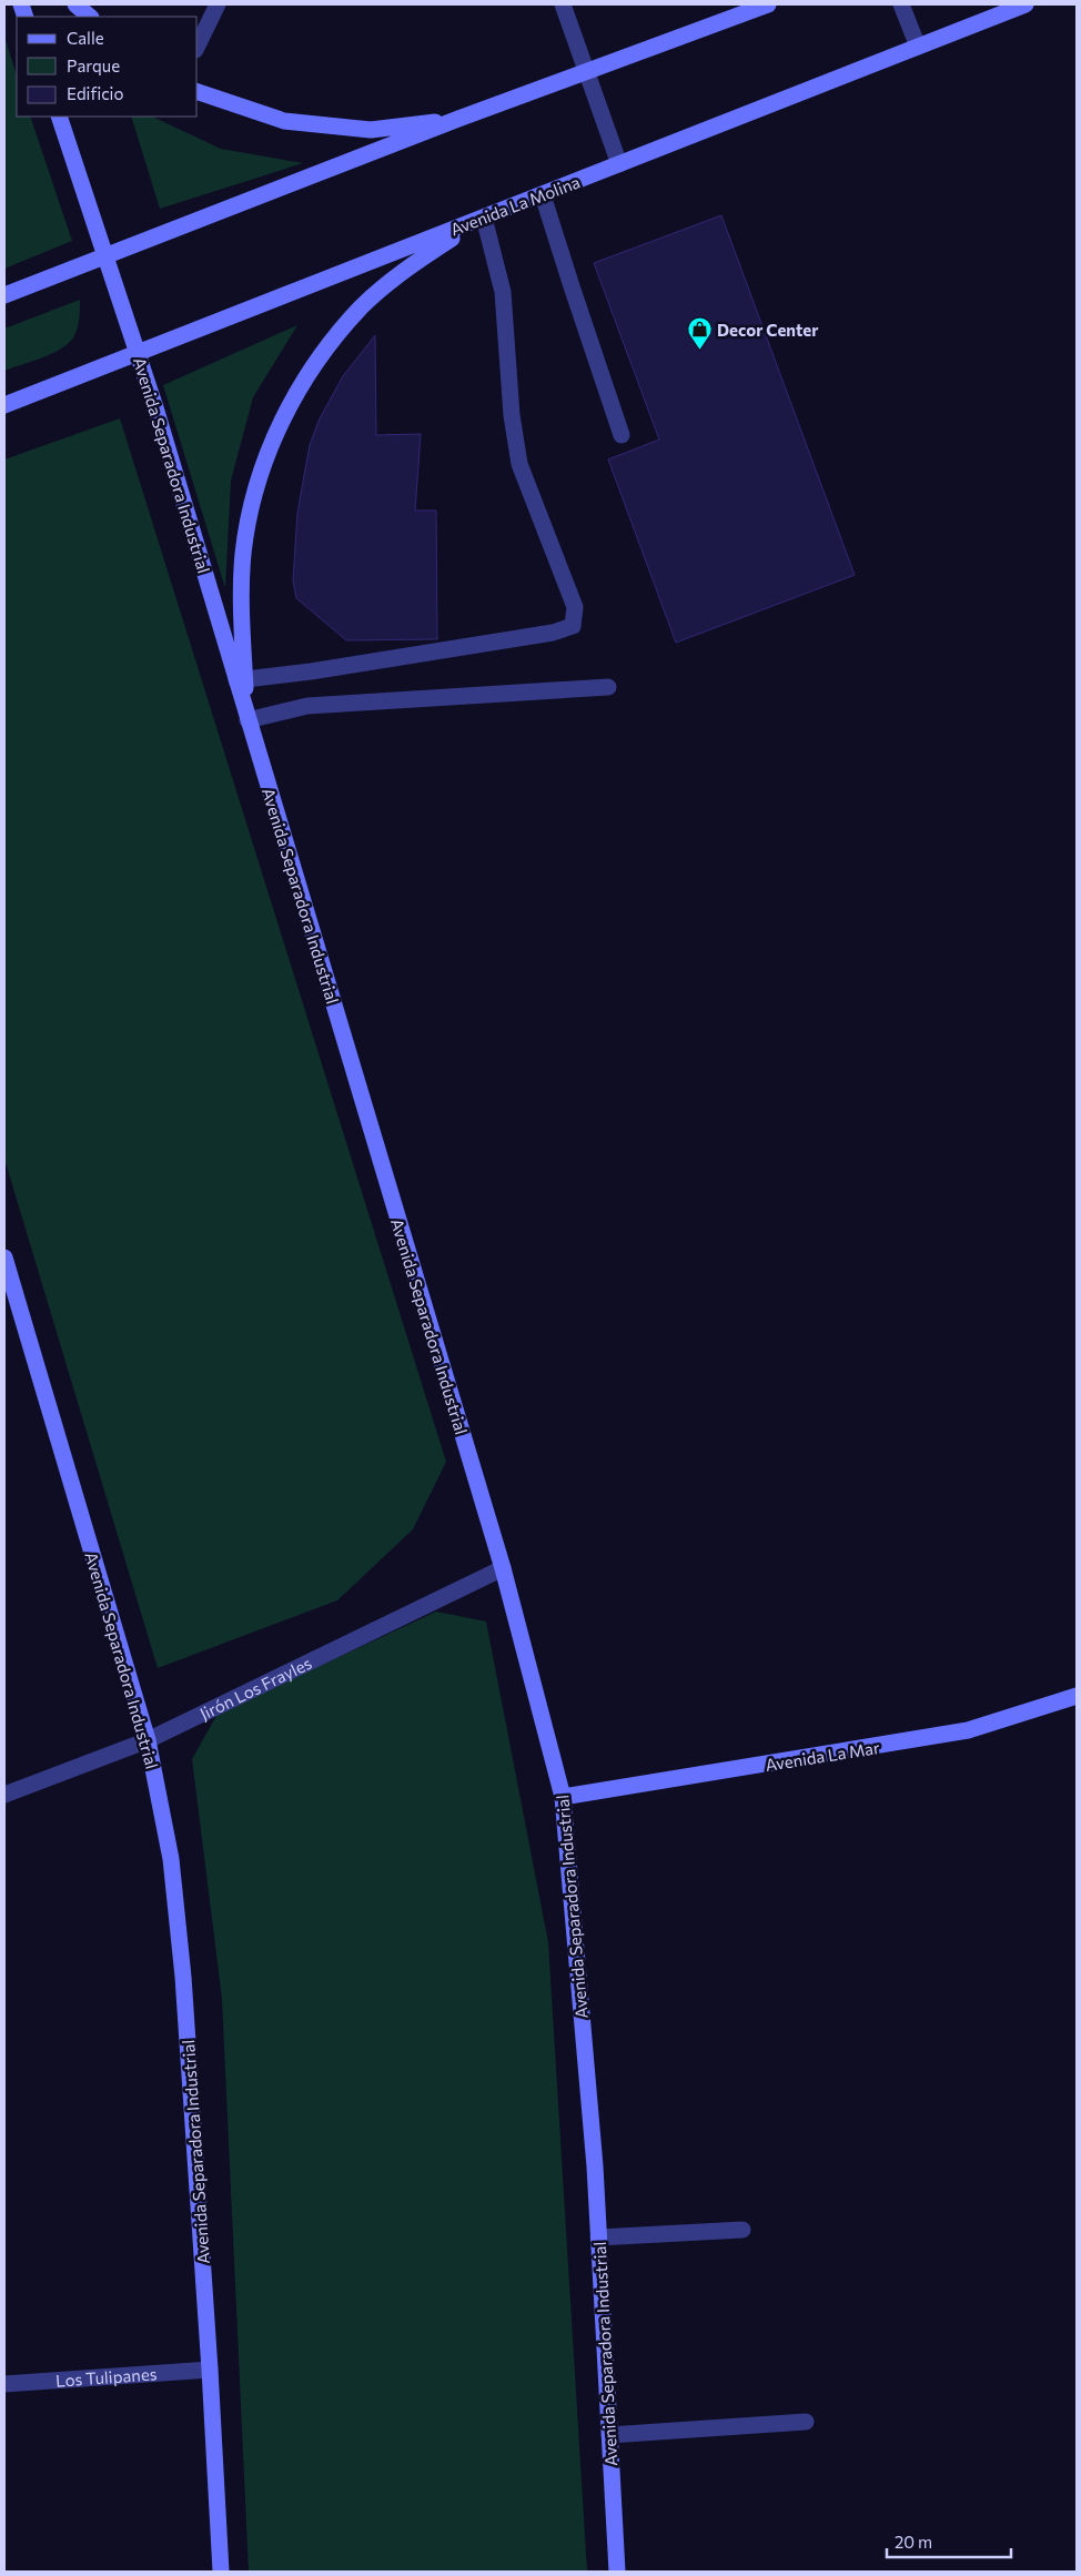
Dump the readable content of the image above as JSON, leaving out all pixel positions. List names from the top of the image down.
{
  "streets": {
    "main road": ["Avenida La Molina", "Avenida Separadora Industrial", "Avenida La Mar"],
    "street": ["Jirón Los Frayles", "Los Tulipanes"]
  },
  "crossings": [
    ["Avenida La Molina", "Avenida Separadora Industrial"],
    ["Avenida Separadora Industrial", "Jirón Los Frayles"],
    ["Avenida Separadora Industrial", "Avenida La Mar"],
    ["Avenida Separadora Industrial", "Los Tulipanes"]
  ],
  "places": {
    "shop": ["Decor Center"]
  },
  "legend": ["Calle", "Parque", "Edificio"],
  "scale_bar": "20 m"
}
